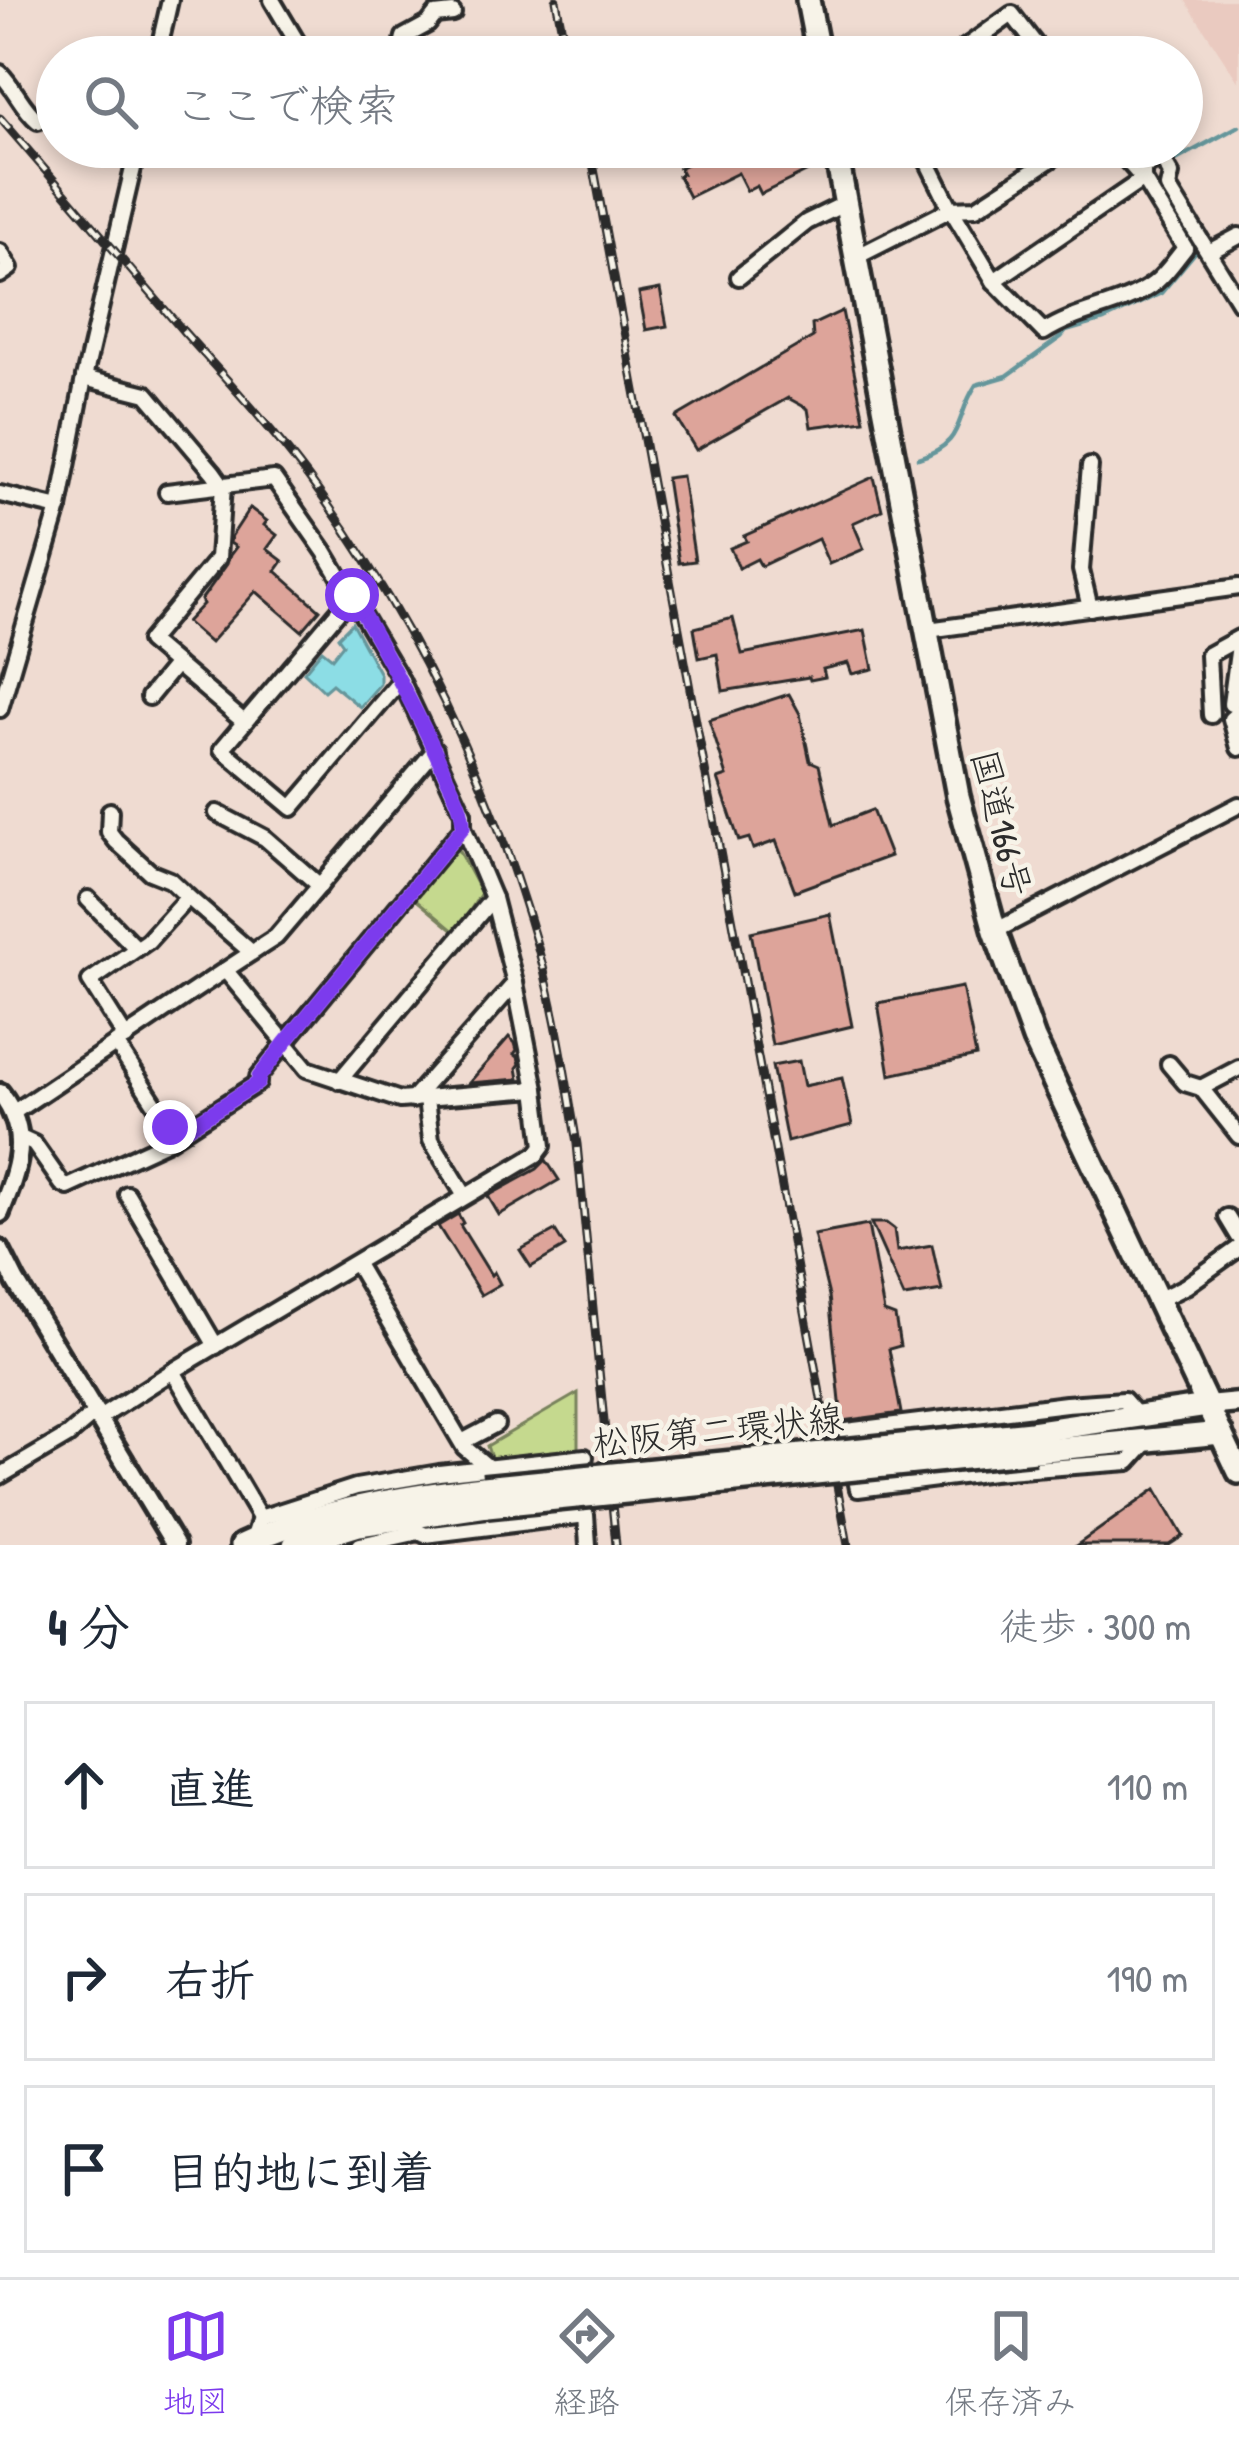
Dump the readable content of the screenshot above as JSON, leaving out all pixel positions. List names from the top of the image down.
{
  "streets": {
    "main road": ["国道166号", "松阪第二環状線"]
  },
  "crossings": [
    ["国道166号", "松阪第二環状線"]
  ],
  "page": {
    "search": "ここで検索",
    "heading": ["4 分", "徒歩 · 300 m"],
    "list": [
      ["直進", "110 m"],
      ["右折", "190 m"],
      "目的地に到着"
    ],
    "nav": ["地図", "経路", "保存済み"]
  }
}
